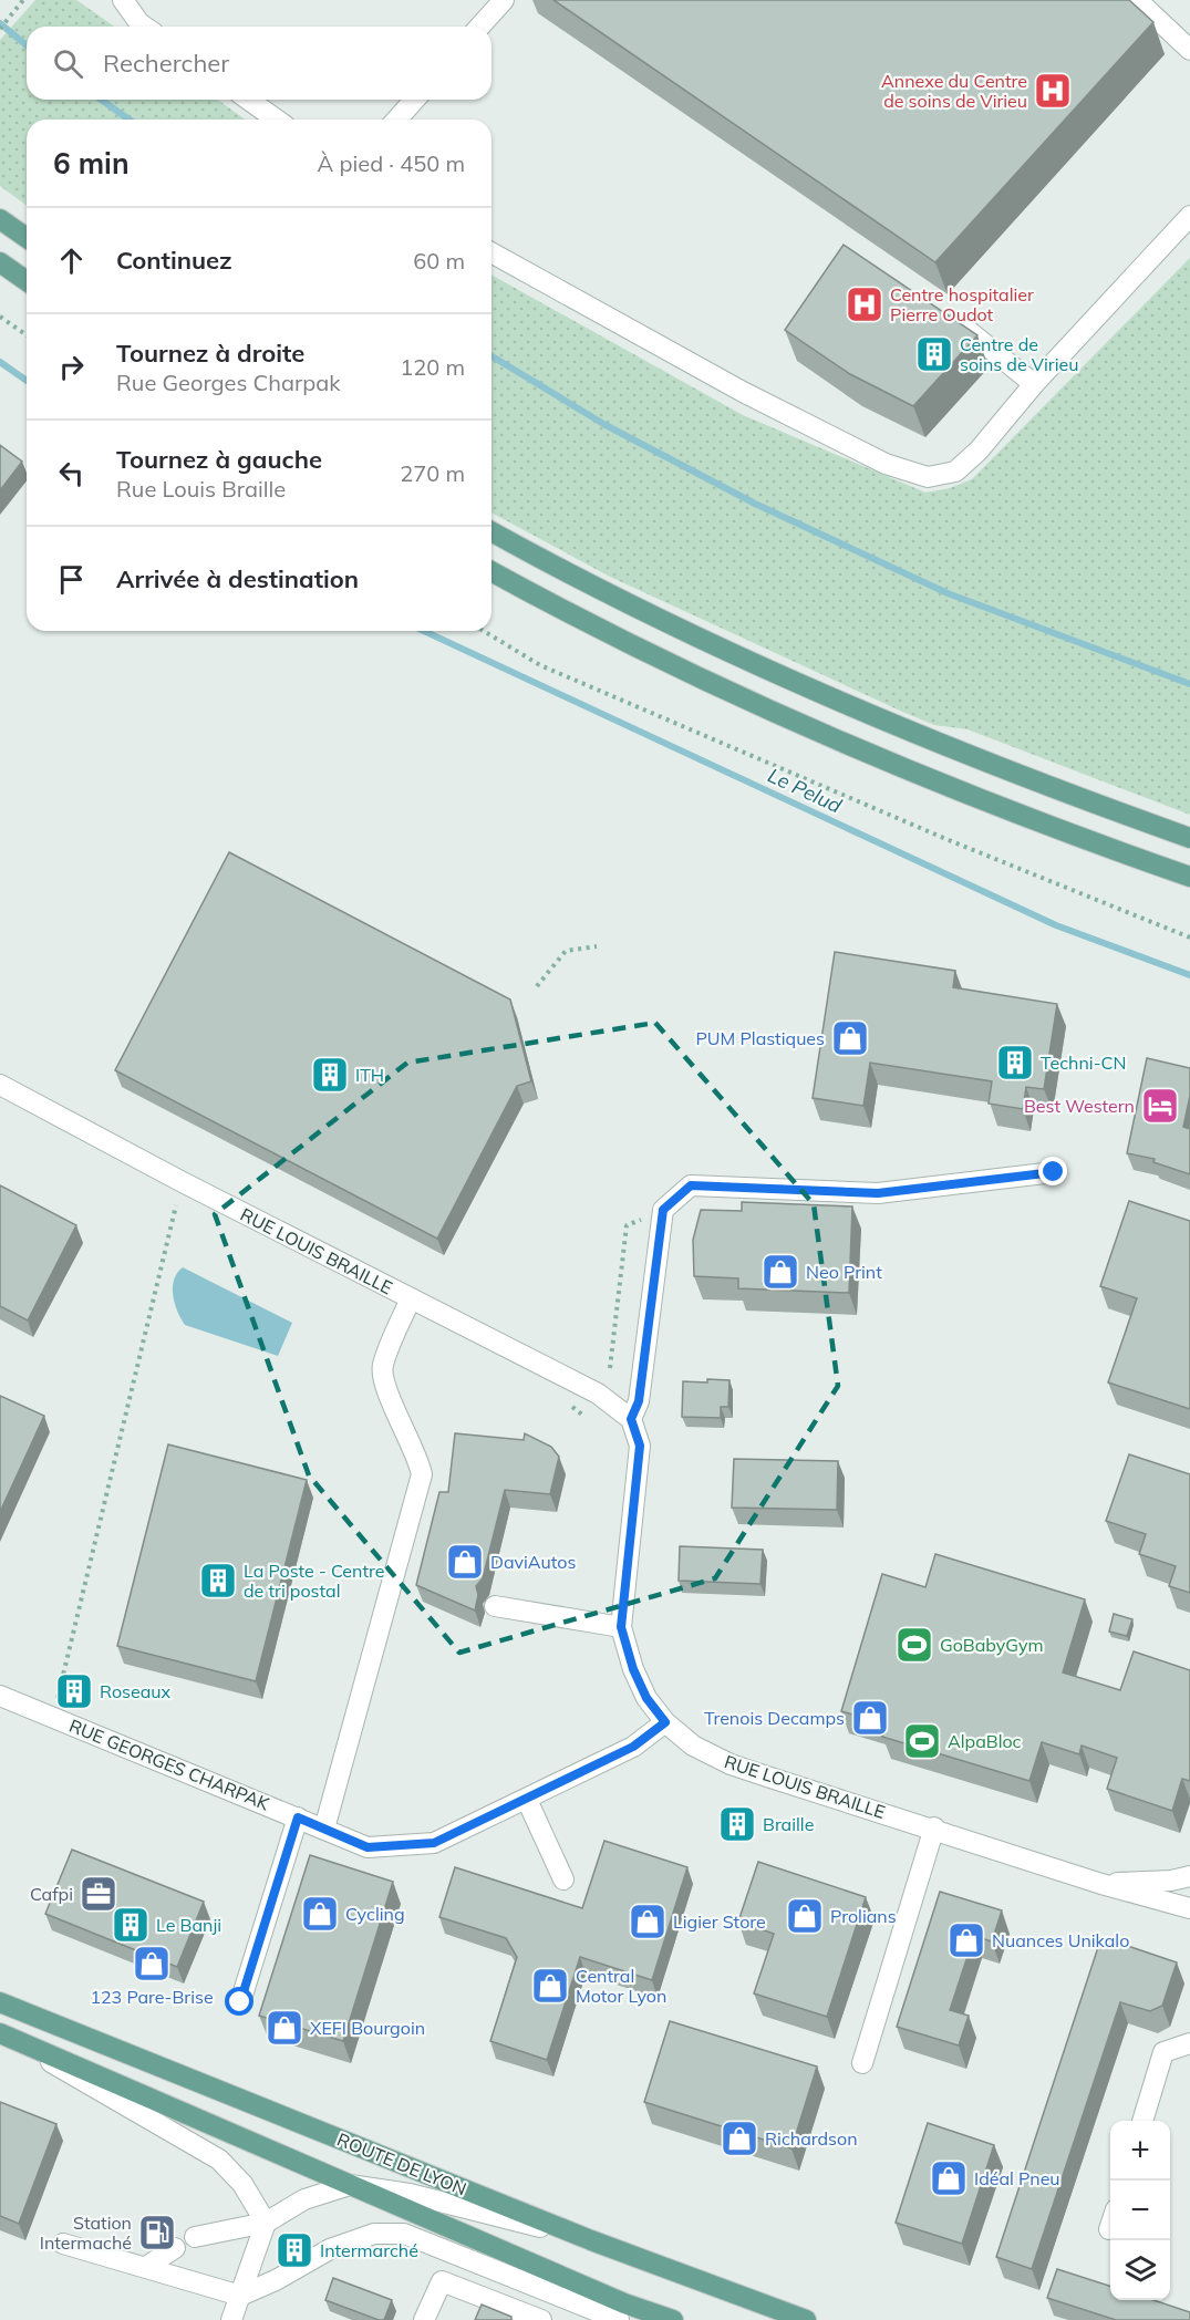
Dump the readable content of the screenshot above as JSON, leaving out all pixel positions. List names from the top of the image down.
{
  "streets": {
    "main road": ["ROUTE DE LYON"],
    "street": ["RUE LOUIS BRAILLE", "RUE GEORGES CHARPAK"]
  },
  "crossings": [
    ["RUE LOUIS BRAILLE", "RUE GEORGES CHARPAK"]
  ],
  "water": ["Le Pelud"],
  "places": {
    "hospital": ["Annexe du Centre de soins de Virieu", "Centre hospitalier Pierre Oudot"],
    "building": [
      "Centre de soins de Virieu",
      "Techni-CN",
      "ITH",
      "La Poste - Centre de tri postal",
      "Roseaux",
      "Braille",
      "Le Banji",
      "Intermarché"
    ],
    "shop": [
      "PUM Plastiques",
      "Neo Print",
      "DaviAutos",
      "Trenois Decamps",
      "Cycling",
      "Prolians",
      "Ligier Store",
      "Nuances Unikalo",
      "123 Pare-Brise",
      "Central Motor Lyon",
      "XEFI Bourgoin",
      "Richardson",
      "Idéal Pneu"
    ],
    "hotel": ["Best Western"],
    "sports": ["GoBabyGym", "AlpaBloc"],
    "office": ["Cafpi"],
    "fuel station": ["Station Intermaché"]
  },
  "page": {
    "search": "Rechercher",
    "heading": ["6 min", "À pied · 450 m"],
    "list": [
      ["Continuez", "60 m"],
      ["Tournez à droite", "Rue Georges Charpak", "120 m"],
      ["Tournez à gauche", "Rue Louis Braille", "270 m"],
      "Arrivée à destination"
    ],
    "map_buttons": ["+", "−"]
  }
}
